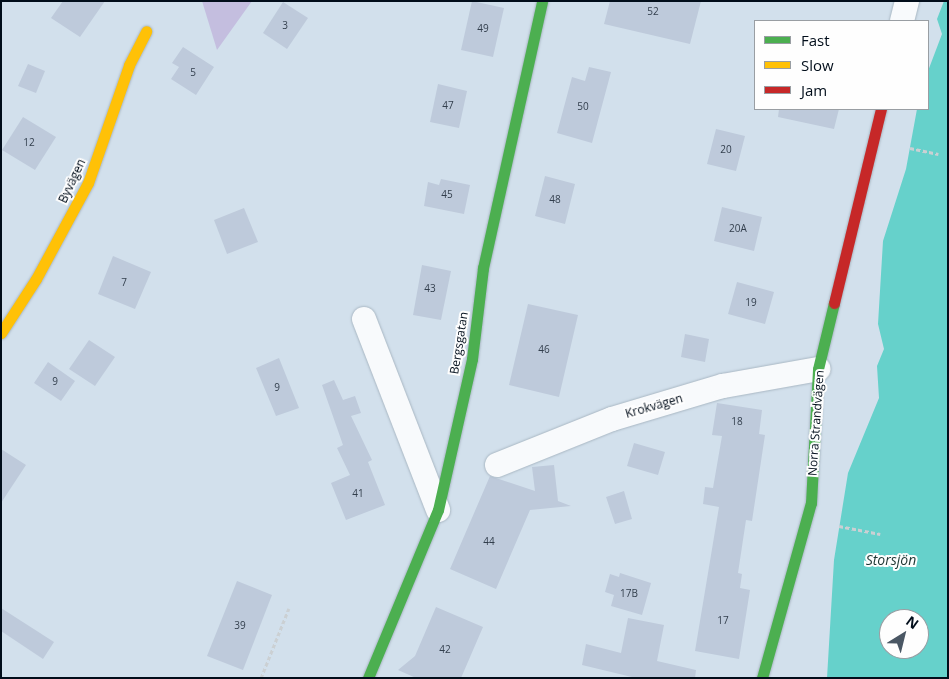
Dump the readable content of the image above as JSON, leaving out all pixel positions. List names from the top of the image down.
{
  "streets": {
    "street": [
      "Byvägen",
      "Bergsgatan",
      "Krokvägen",
      "Norra Strandvägen"
    ]
  },
  "crossings": [
    ["Krokvägen", "Norra Strandvägen"]
  ],
  "water": ["Storsjön"],
  "house_numbers": [
    "52",
    "3",
    "49",
    "5",
    "47",
    "50",
    "12",
    "20",
    "45",
    "48",
    "20A",
    "7",
    "43",
    "19",
    "46",
    "9",
    "9",
    "18",
    "41",
    "44",
    "17B",
    "17",
    "39",
    "42"
  ],
  "legend": ["Fast", "Slow", "Jam"],
  "north": "top right"
}
